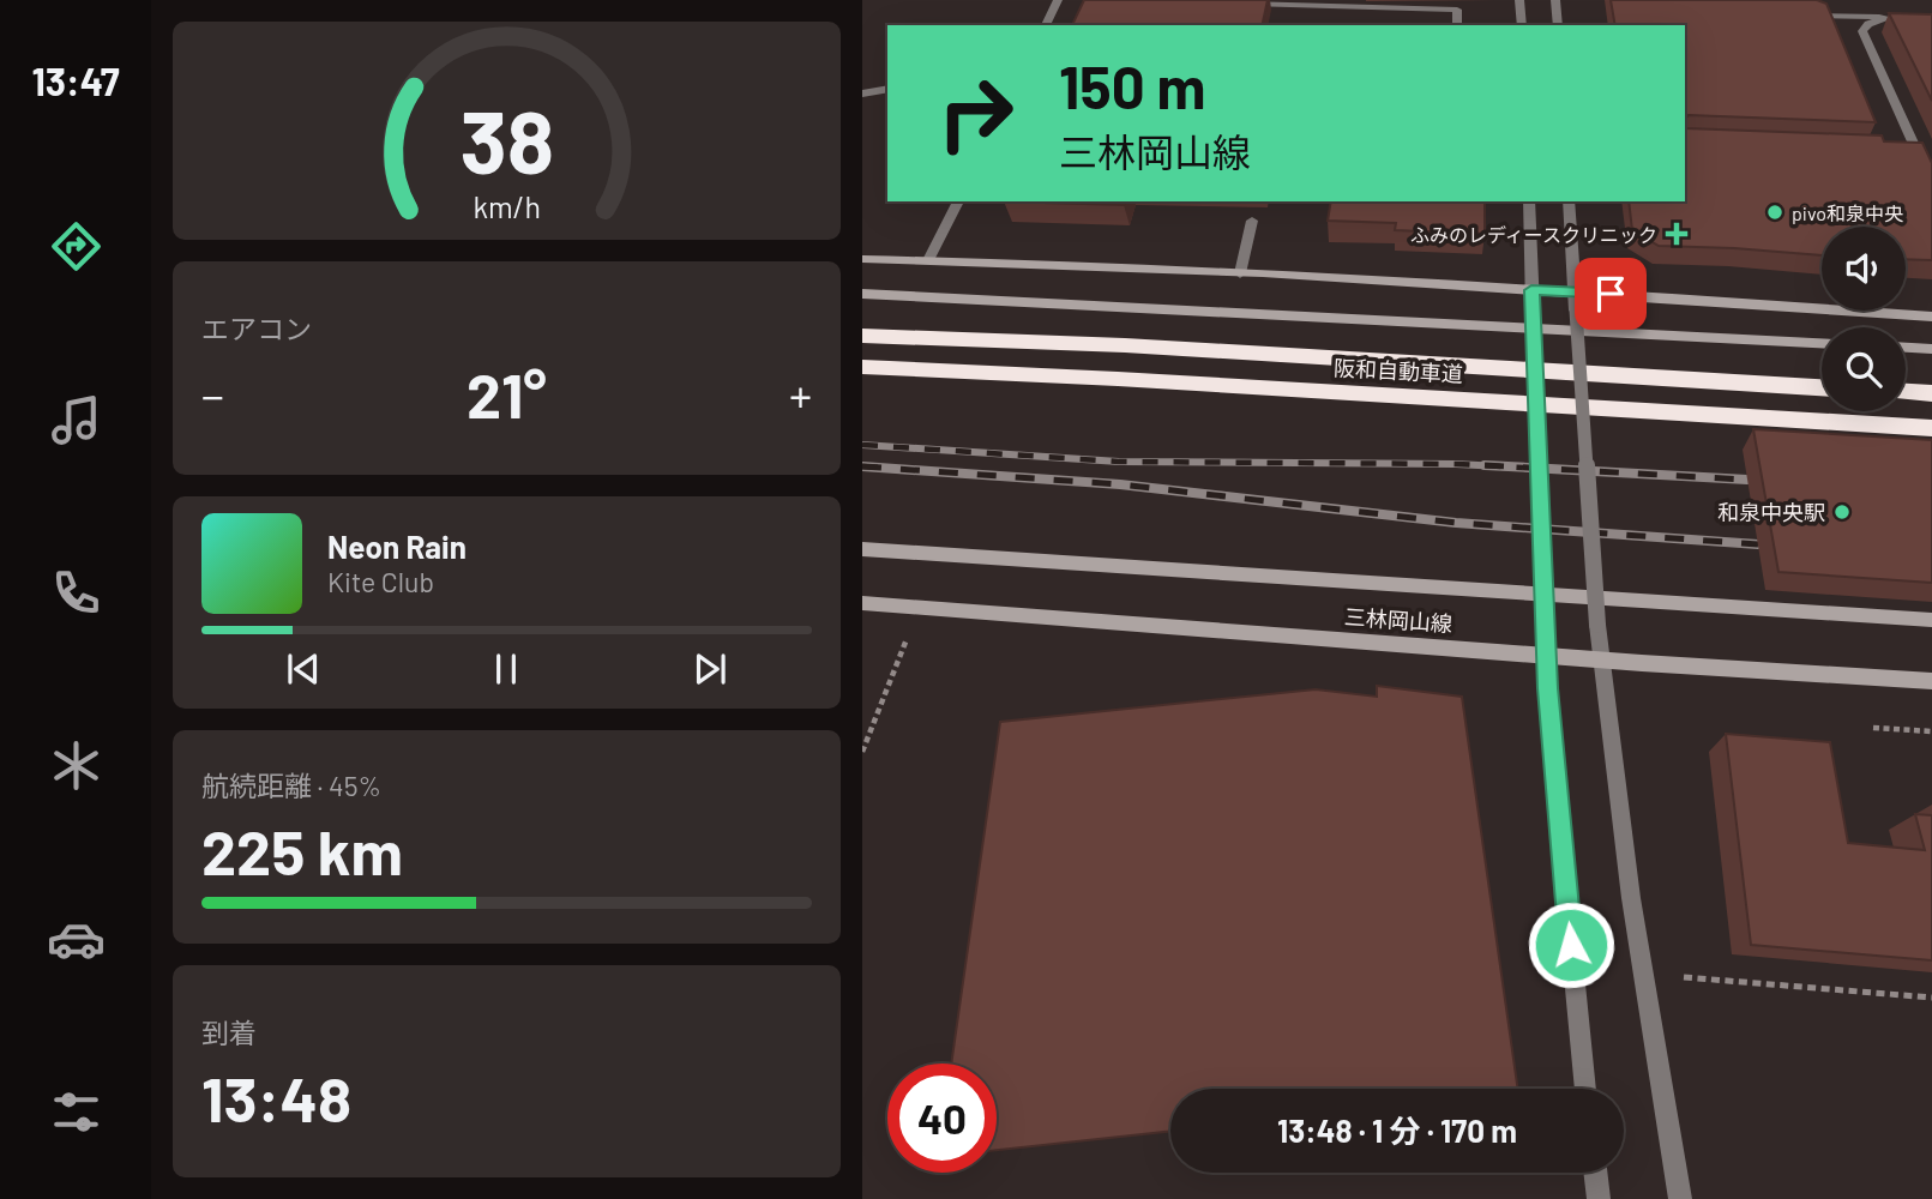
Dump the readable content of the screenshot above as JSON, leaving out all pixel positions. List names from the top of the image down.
{
  "streets": {
    "highway": ["阪和自動車道"],
    "main road": ["三林岡山線"]
  },
  "places": {
    "other": ["pivo和泉中央", "和泉中央駅"],
    "health": ["ふみのレディースクリニック"]
  },
  "page": {
    "tabs": "13:47",
    "turn": ["150 m", "三林岡山線"],
    "tile": [
      "エアコン",
      ["航続距離 · 45%", "225 km"],
      ["到着", "13:48"]
    ],
    "heat": ["−", "21°", "+"],
    "song": ["Neon Rain", "Kite Club"],
    "limit": "40",
    "trip": "13:48 · 1 分 · 170 m",
    "gauge": ["38", "km/h"]
  }
}
